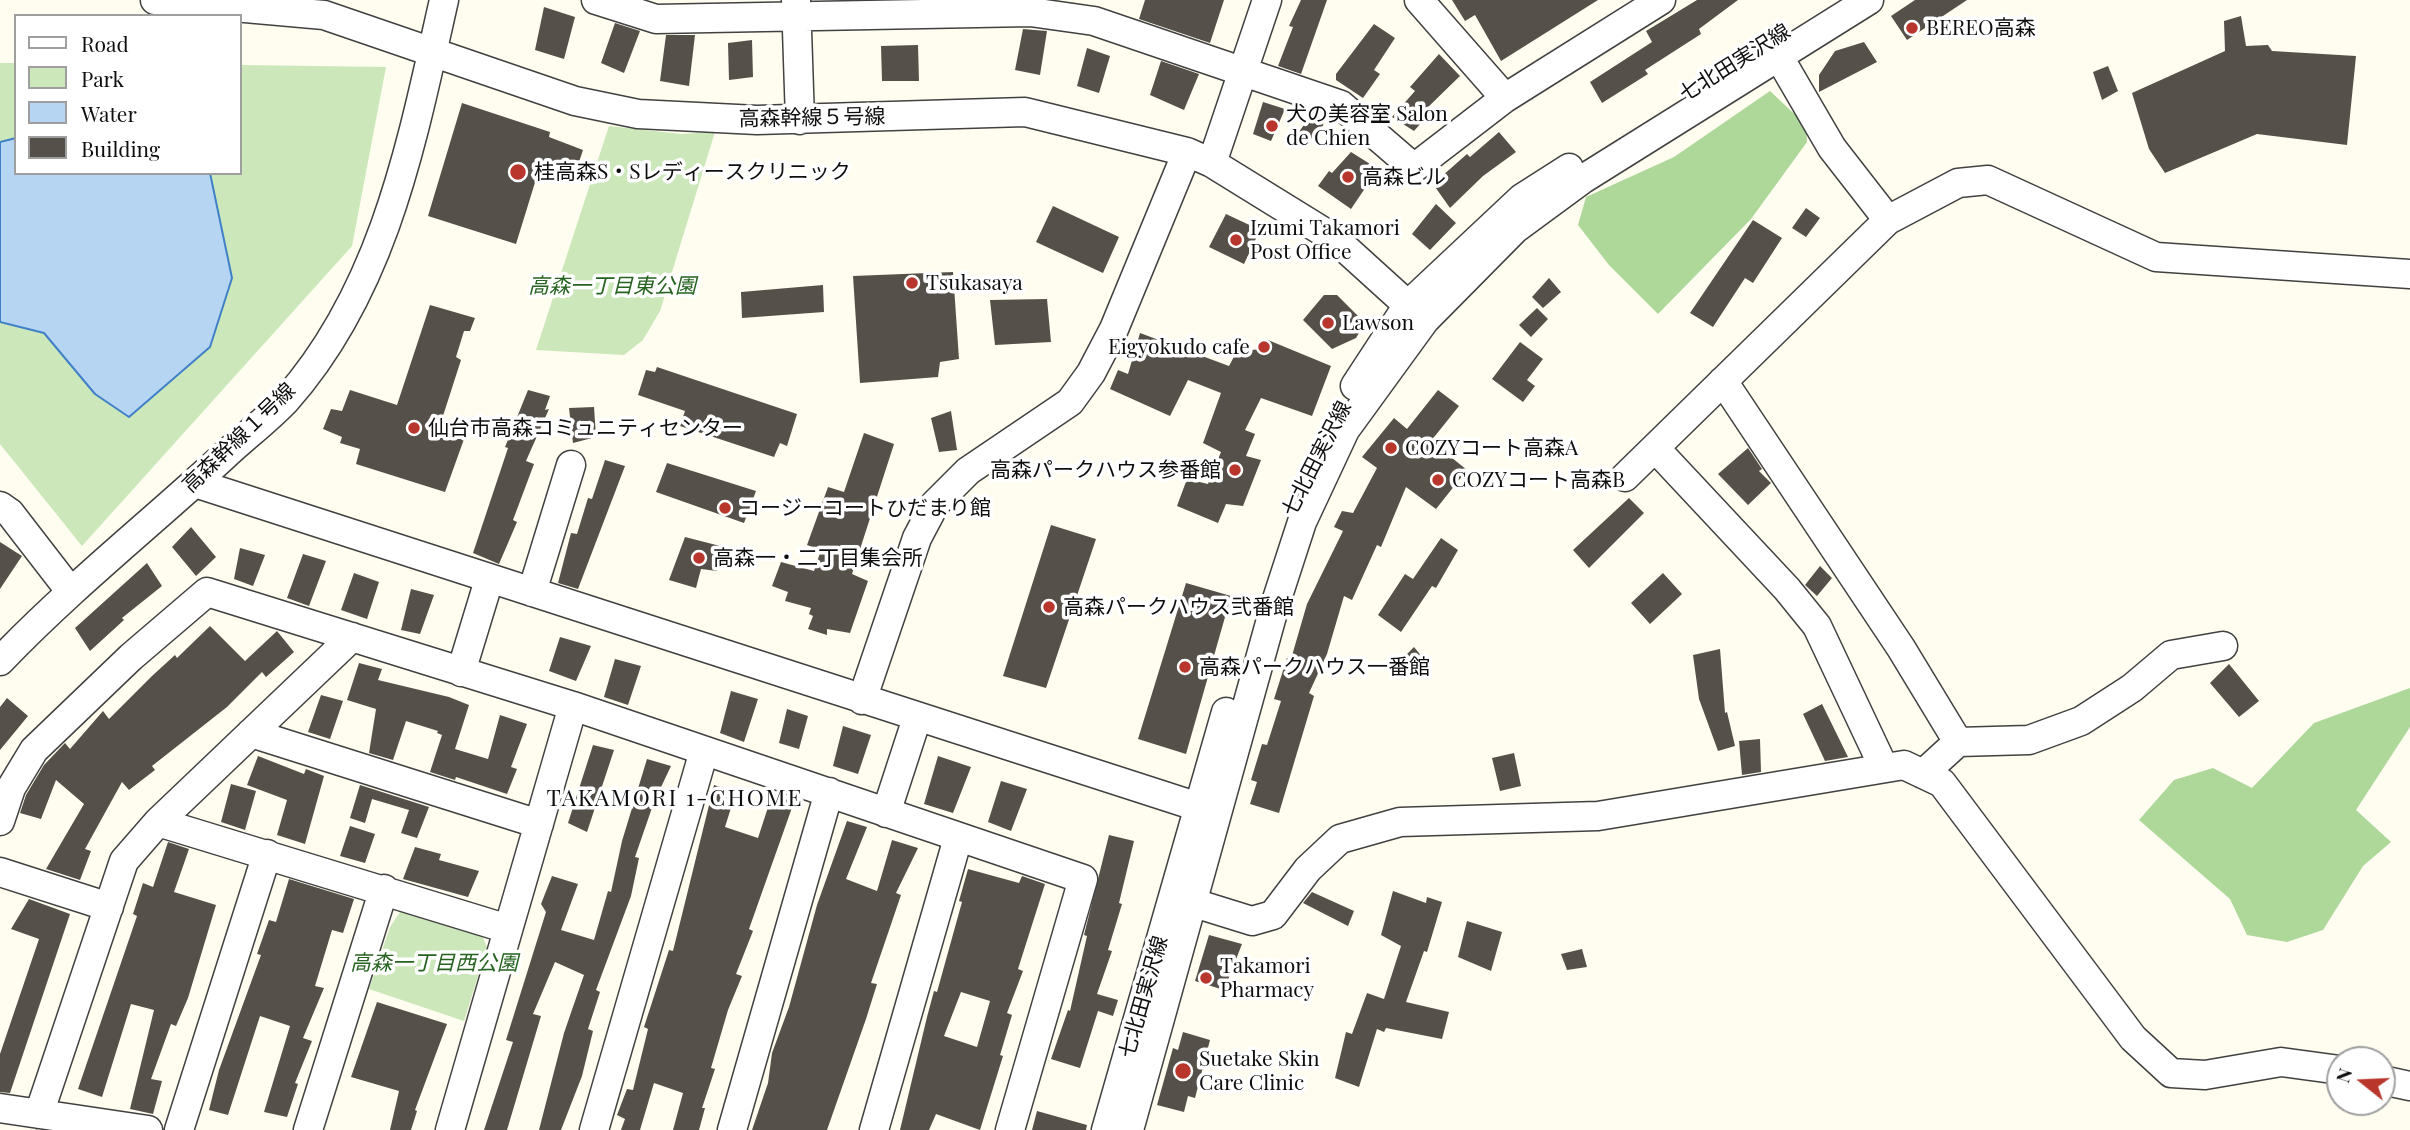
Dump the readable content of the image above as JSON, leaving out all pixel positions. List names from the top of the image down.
{
  "streets": {
    "street": ["七北田実沢線", "高森幹線５号線", "高森幹線１号線"]
  },
  "crossings": [
    ["七北田実沢線", "高森幹線５号線"],
    ["高森幹線５号線", "高森幹線１号線"]
  ],
  "districts": ["TAKAMORI 1-CHOME"],
  "parks": ["高森一丁目東公園", "高森一丁目西公園"],
  "places": [
    "BEREO高森",
    "犬の美容室 Salon de Chien",
    "桂高森S・Sレディースクリニック",
    "高森ビル",
    "Izumi Takamori Post Office",
    "Tsukasaya",
    "Lawson",
    "Eigyokudo cafe",
    "仙台市高森コミュニティセンター",
    "COZYコート高森A",
    "高森パークハウス参番館",
    "COZYコート高森B",
    "コージーコートひだまり館",
    "高森一・二丁目集会所",
    "高森パークハウス弐番館",
    "高森パークハウス一番館",
    "Takamori Pharmacy",
    "Suetake Skin Care Clinic"
  ],
  "legend": [
    "Road",
    "Park",
    "Water",
    "Building"
  ],
  "north": "left"
}
